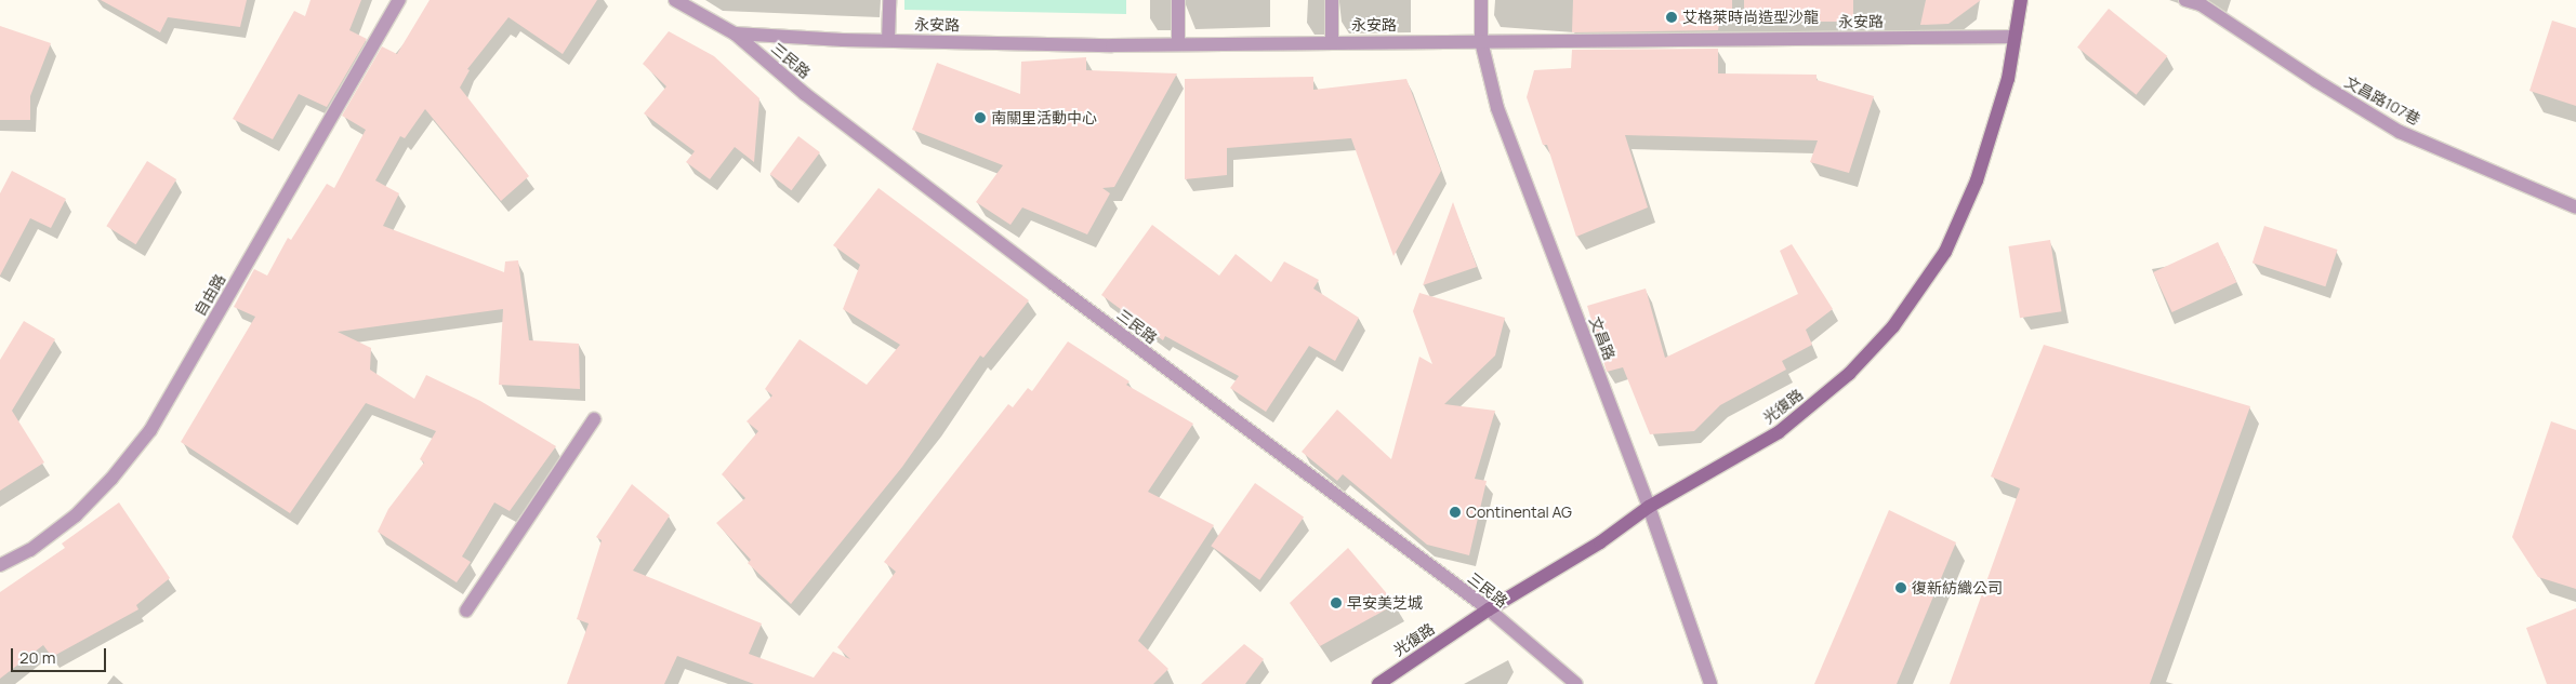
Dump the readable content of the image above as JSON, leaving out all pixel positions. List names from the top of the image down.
{
  "streets": {
    "main road": ["光復路"],
    "street": [
      "永安路",
      "三民路",
      "文昌路107巷",
      "自由路",
      "文昌路"
    ]
  },
  "crossings": [
    ["永安路", "三民路"],
    ["永安路", "文昌路"],
    ["永安路", "光復路"],
    ["三民路", "光復路"],
    ["文昌路", "光復路"]
  ],
  "places": [
    "艾格萊時尚造型沙龍",
    "南關里活動中心",
    "Continental AG",
    "復新紡織公司",
    "早安美芝城"
  ],
  "scale_bar": "20 m"
}
